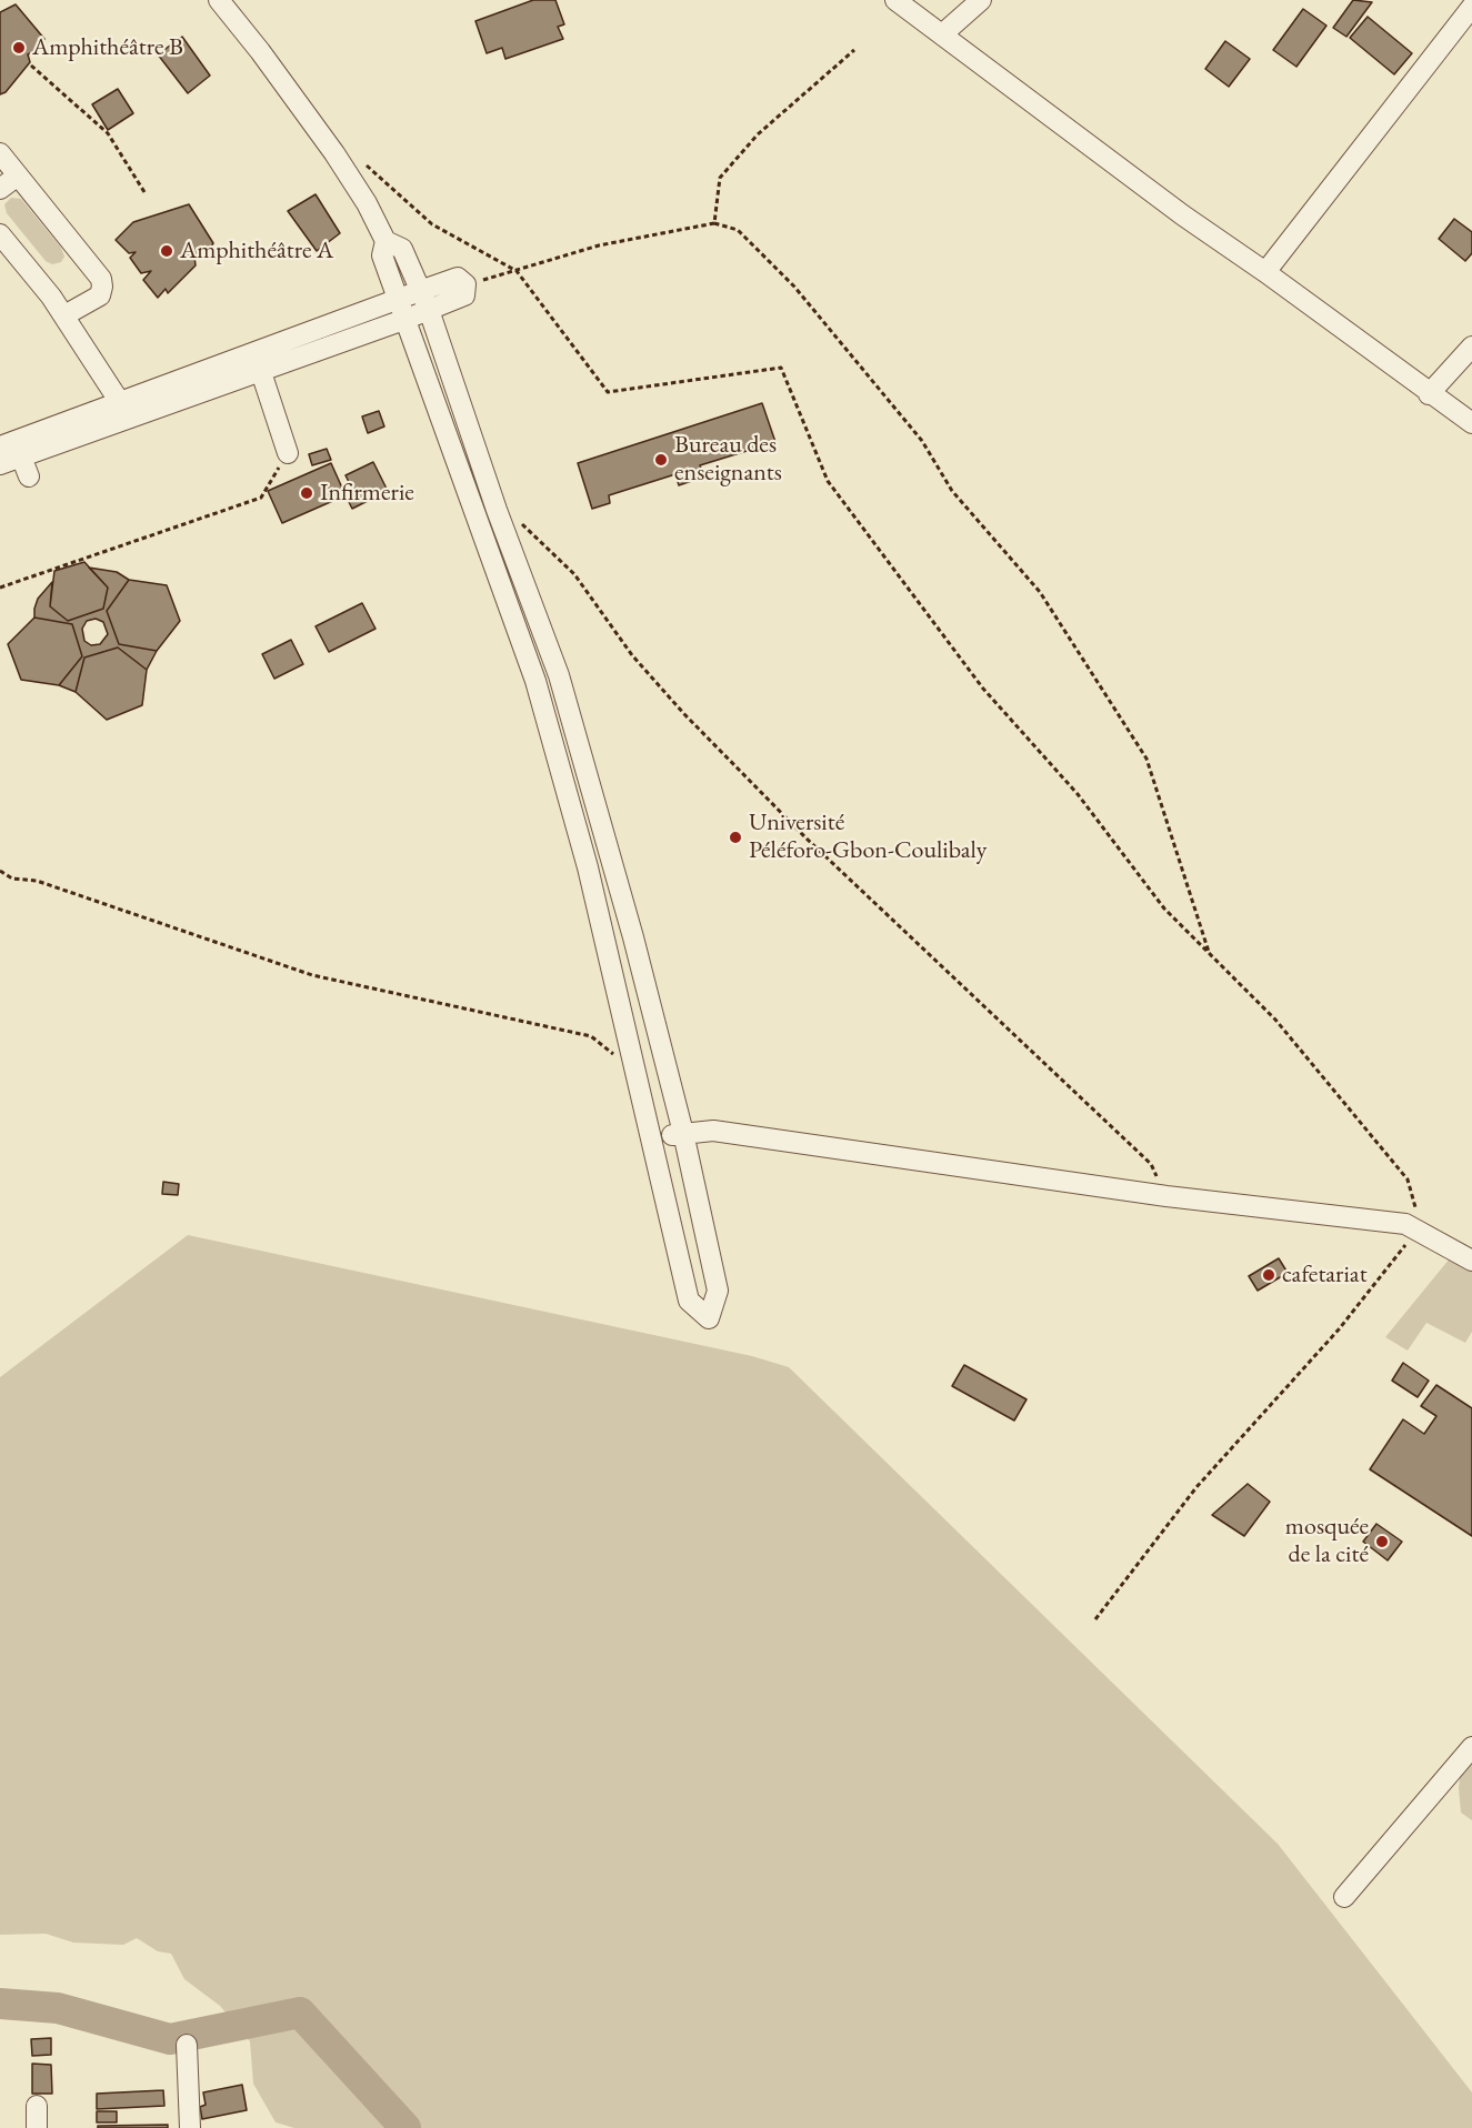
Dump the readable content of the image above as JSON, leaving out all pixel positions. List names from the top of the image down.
{
  "places": [
    "Amphithéâtre B",
    "Amphithéâtre A",
    "Bureau des enseignants",
    "Infirmerie",
    "Université Péléforo-Gbon-Coulibaly",
    "cafetariat",
    "mosquée de la cité"
  ]
}
